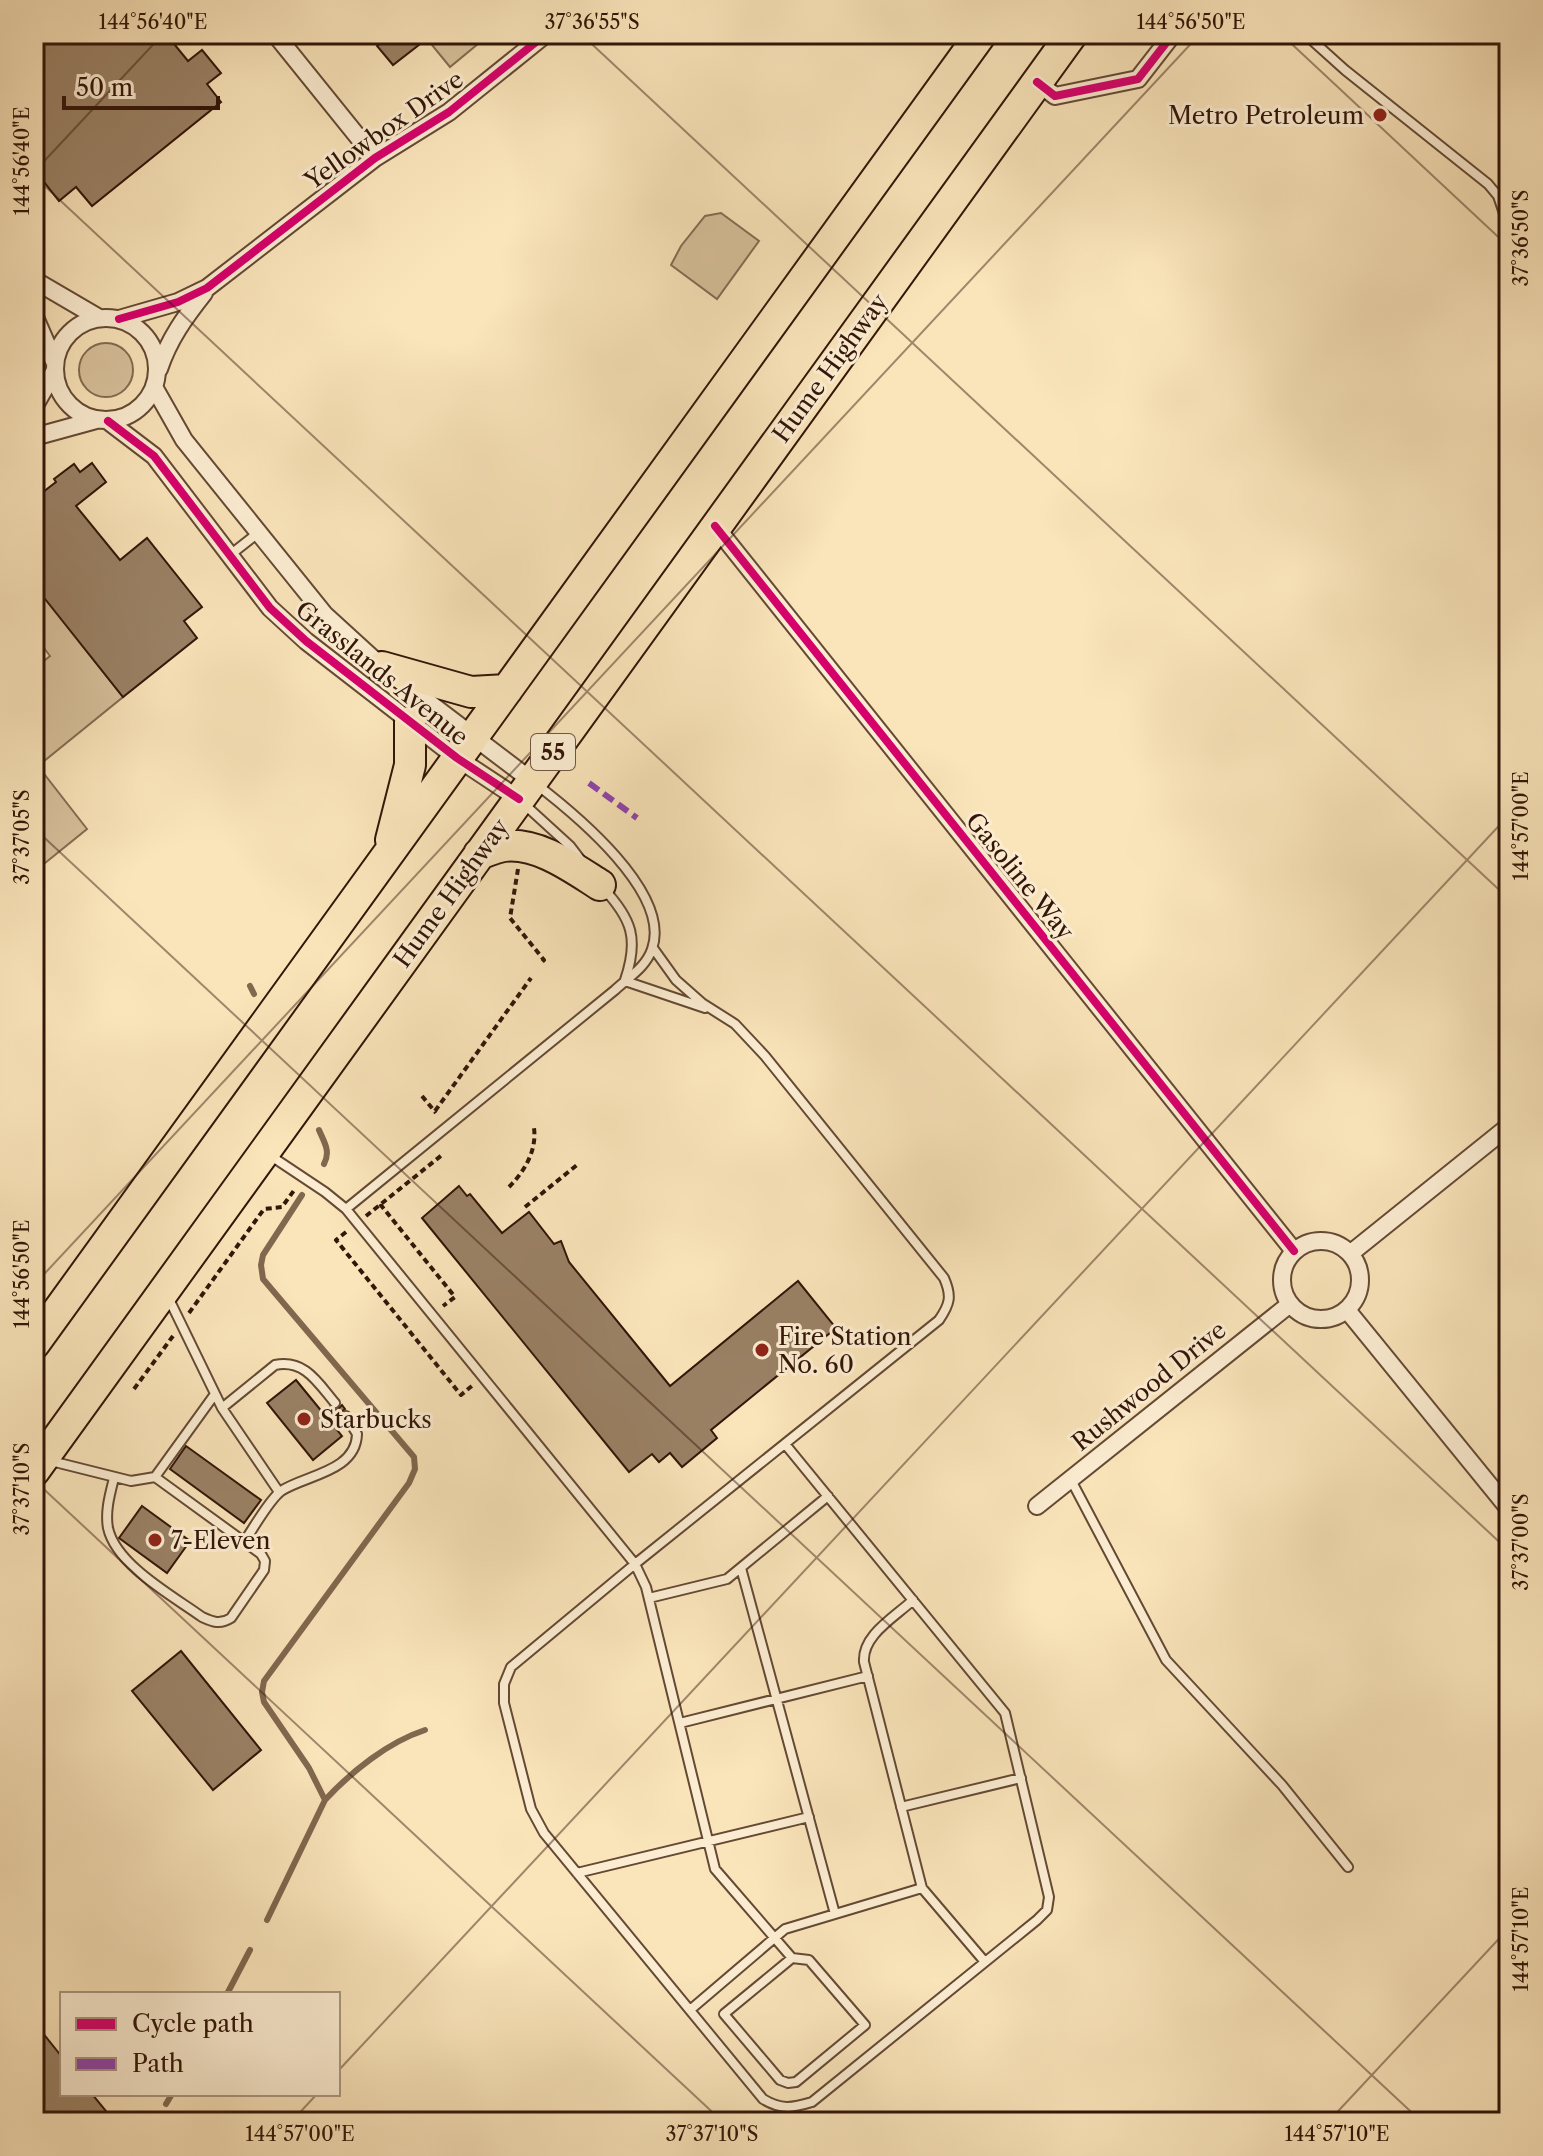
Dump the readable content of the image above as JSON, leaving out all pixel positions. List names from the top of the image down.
{
  "streets": {
    "highway": ["Hume Highway", "55"],
    "street": [
      "Yellowbox Drive",
      "Grasslands Avenue",
      "Gasoline Way",
      "Rushwood Drive"
    ]
  },
  "crossings": [
    ["Hume Highway", "Grasslands Avenue"],
    ["Hume Highway", "Gasoline Way"],
    ["Gasoline Way", "Rushwood Drive"]
  ],
  "places": [
    "Metro Petroleum",
    "Fire Station No. 60",
    "Starbucks",
    "7-Eleven"
  ],
  "legend": ["Cycle path", "Path"],
  "scale_bar": "50 m",
  "coordinates": [
    "144°56'40\"E",
    "37°36'55\"S",
    "144°56'50\"E",
    "37°36'50\"S",
    "144°57'00\"E",
    "37°37'05\"S",
    "37°37'10\"S",
    "37°37'00\"S",
    "144°57'10\"E"
  ]
}
